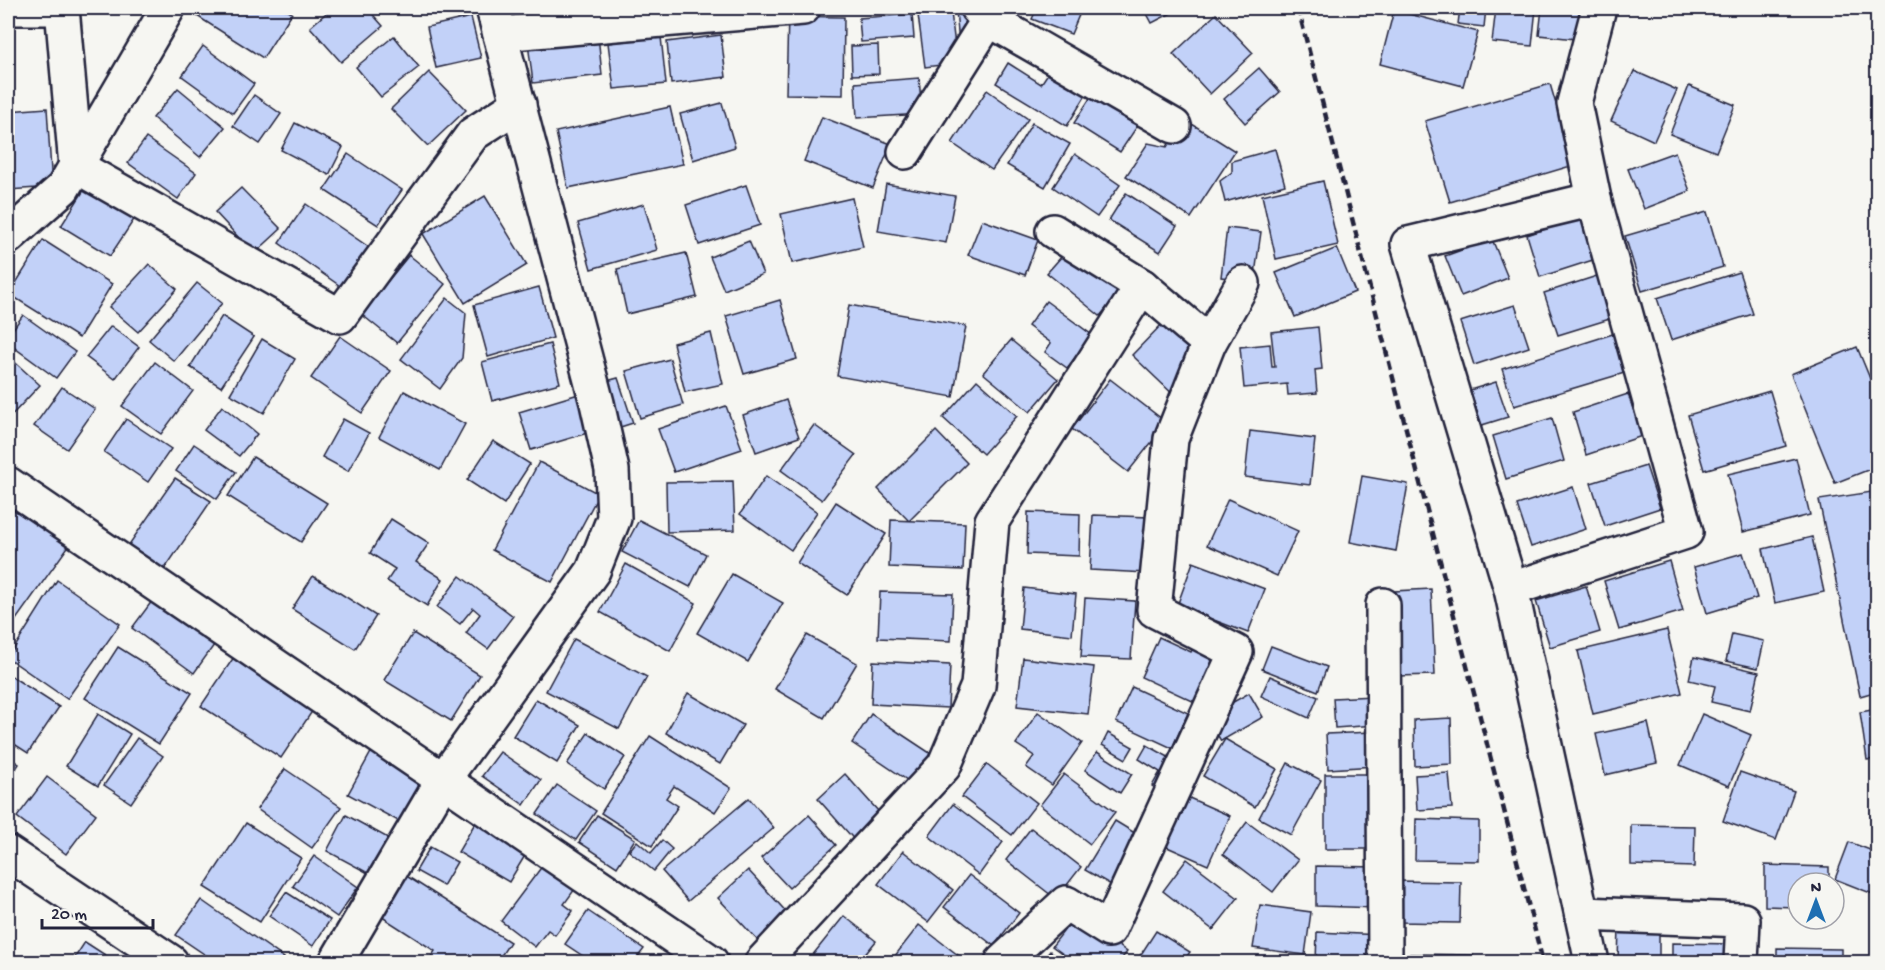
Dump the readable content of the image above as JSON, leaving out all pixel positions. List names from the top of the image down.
{
  "scale_bar": "20 m",
  "north": "top"
}
